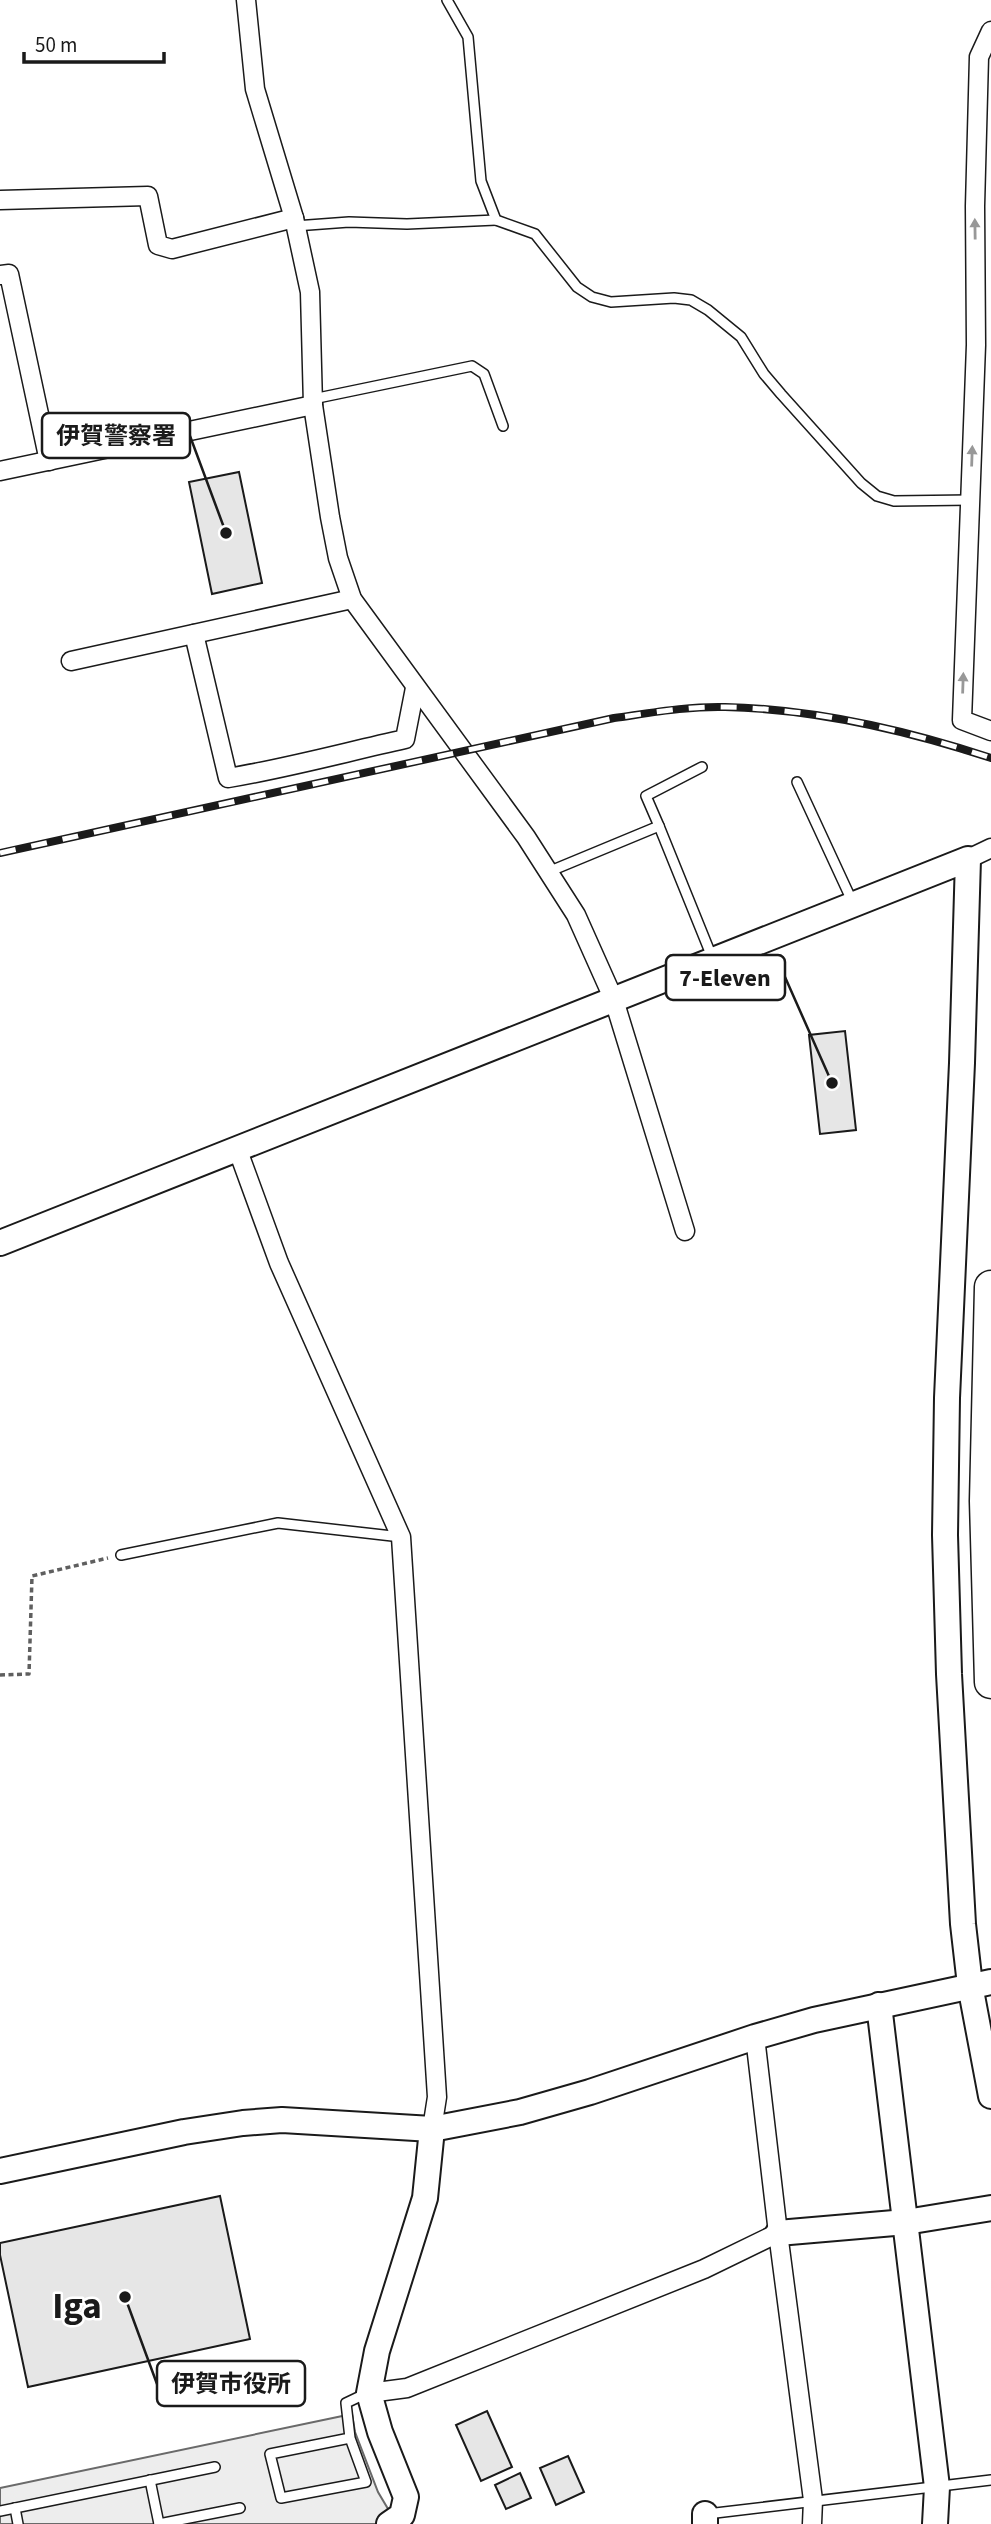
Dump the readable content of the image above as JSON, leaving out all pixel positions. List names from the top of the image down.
{
  "districts": ["Iga"],
  "places": ["伊賀警察署", "7-Eleven", "伊賀市役所"],
  "scale_bar": "50 m"
}
